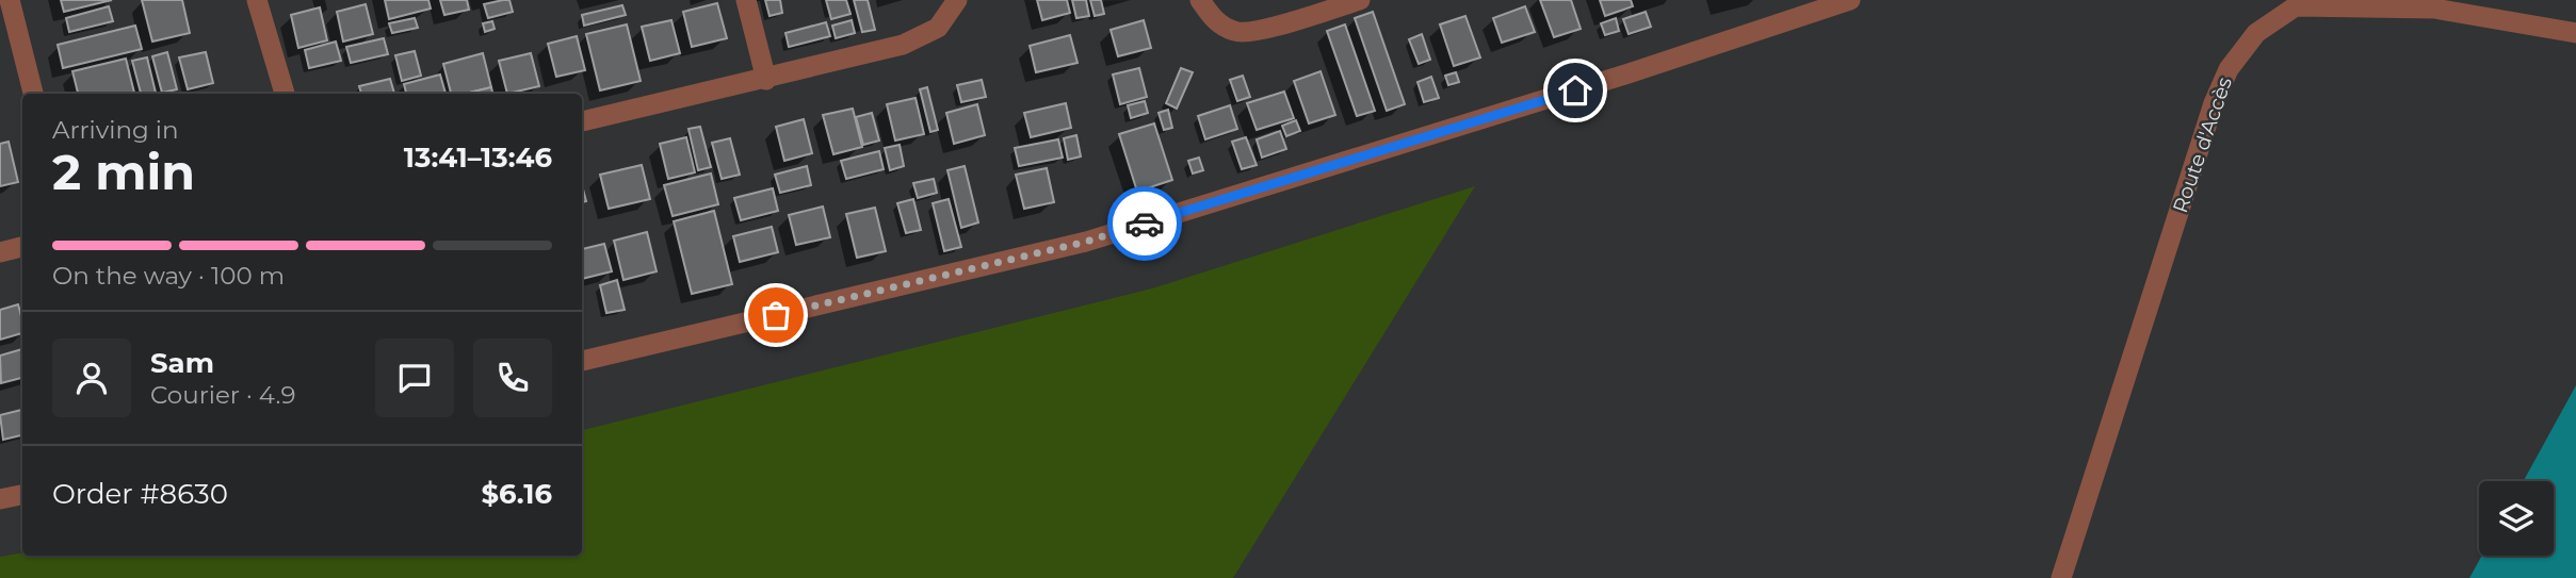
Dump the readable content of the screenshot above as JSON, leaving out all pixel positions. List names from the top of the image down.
{
  "streets": {
    "street": ["Route d'Accès"]
  },
  "page": {
    "heading": ["2 min", "Arriving in", "13:41–13:46"],
    "panel": [
      "Sam",
      "Courier · 4.9",
      "Order #8630",
      "$6.16"
    ],
    "bar": "On the way · 100 m"
  }
}
